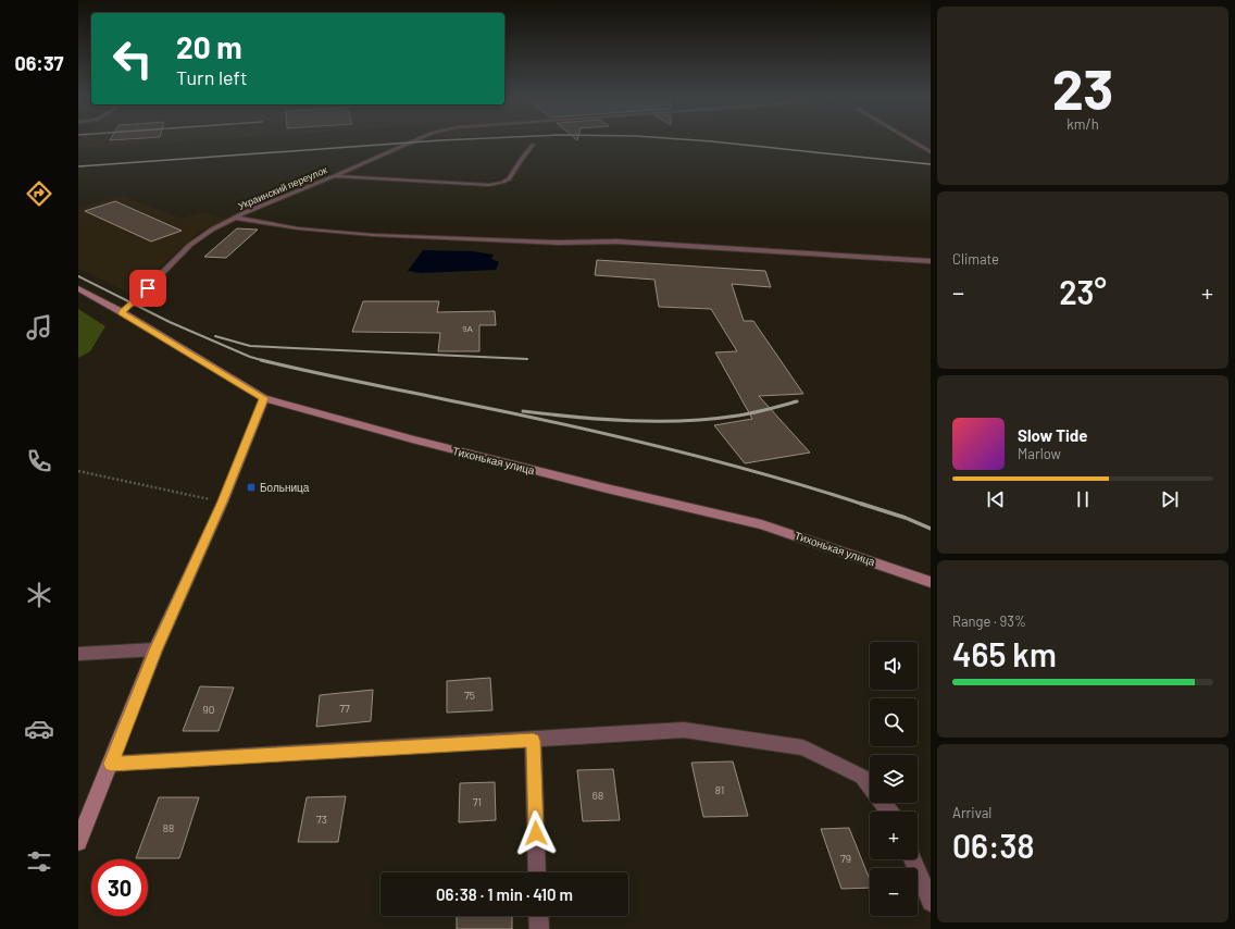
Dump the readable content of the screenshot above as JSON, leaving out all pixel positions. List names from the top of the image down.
{
  "streets": {
    "street": ["Тихонькая улица"],
    "lane": ["Украинский переулок"]
  },
  "crossings": [
    ["Украинский переулок", "Тихонькая улица"]
  ],
  "places": {
    "transit": ["Больница"]
  },
  "house_numbers": [
    "9А",
    "75",
    "77",
    "90",
    "81",
    "68",
    "71",
    "73",
    "88",
    "79"
  ],
  "page": {
    "tabs": "06:37",
    "tile": [
      ["23", "km/h"],
      "Climate",
      ["Range · 93%", "465 km"],
      ["Arrival", "06:38"]
    ],
    "turn": ["20 m", "Turn left"],
    "heat": ["−", "23°", "+"],
    "song": ["Slow Tide", "Marlow"],
    "map_buttons": ["+", "−"],
    "limit": "30",
    "trip": "06:38 · 1 min · 410 m"
  }
}
